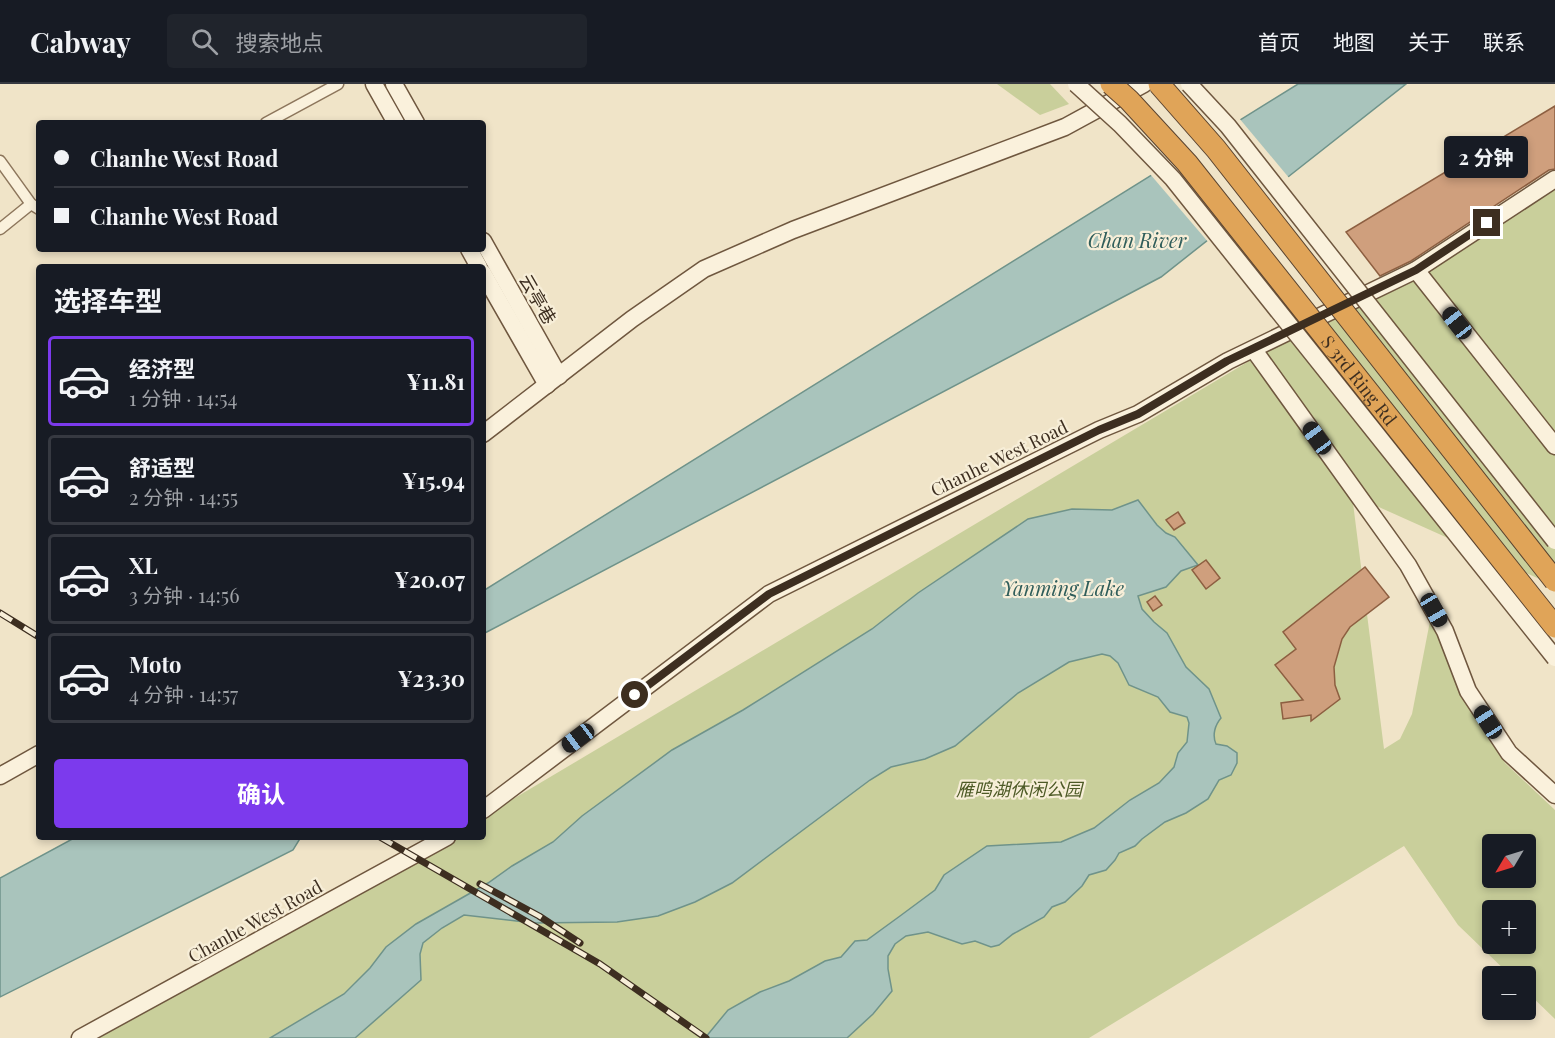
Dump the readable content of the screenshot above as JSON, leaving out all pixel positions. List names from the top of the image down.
{
  "streets": {
    "highway": ["S 3rd Ring Rd"],
    "street": ["云亭巷", "Chanhe West Road"]
  },
  "water": ["Chan River", "Yanming Lake"],
  "parks": ["雁鸣湖休闲公园"],
  "north": "bottom left",
  "page": {
    "header": "Cabway",
    "search": "搜索地点",
    "nav": [
      "首页",
      "地图",
      "关于",
      "联系"
    ],
    "banner": ["Chanhe West Road", "Chanhe West Road"],
    "bubble": "2 分钟",
    "heading": "选择车型",
    "list": [
      {
        "name": "经济型",
        "note": "1 分钟 · 14:54",
        "value": "¥11.81"
      },
      {
        "name": "舒适型",
        "note": "2 分钟 · 14:55",
        "value": "¥15.94"
      },
      {
        "name": "XL",
        "note": "3 分钟 · 14:56",
        "value": "¥20.07"
      },
      {
        "name": "Moto",
        "note": "4 分钟 · 14:57",
        "value": "¥23.30"
      }
    ],
    "buttons": "确认",
    "map_buttons": ["+", "−"]
  }
}
